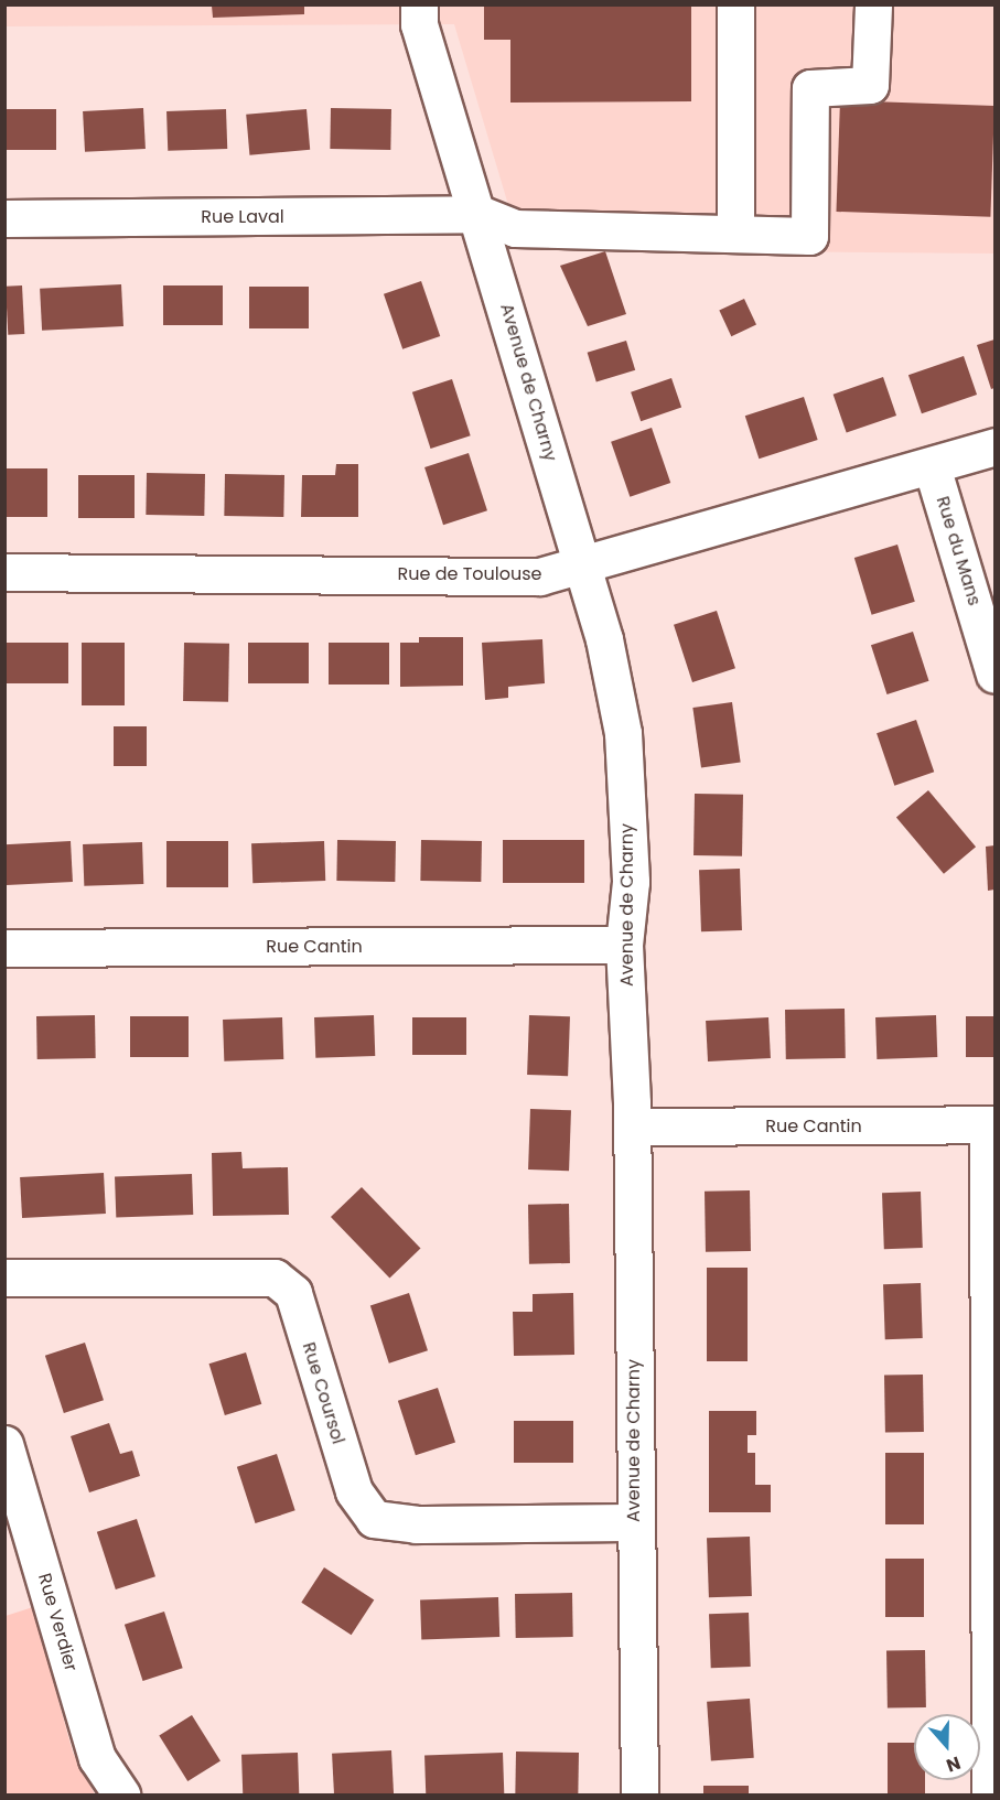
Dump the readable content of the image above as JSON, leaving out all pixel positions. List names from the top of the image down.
{
  "streets": {
    "street": [
      "Rue Laval",
      "Avenue de Charny",
      "Rue du Mans",
      "Rue de Toulouse",
      "Rue Cantin",
      "Rue Coursol",
      "Rue Verdier"
    ]
  },
  "crossings": [
    ["Rue Laval", "Avenue de Charny"],
    ["Avenue de Charny", "Rue de Toulouse"],
    ["Avenue de Charny", "Rue Cantin"],
    ["Avenue de Charny", "Rue Coursol"],
    ["Rue du Mans", "Rue de Toulouse"]
  ],
  "north": "bottom"
}
